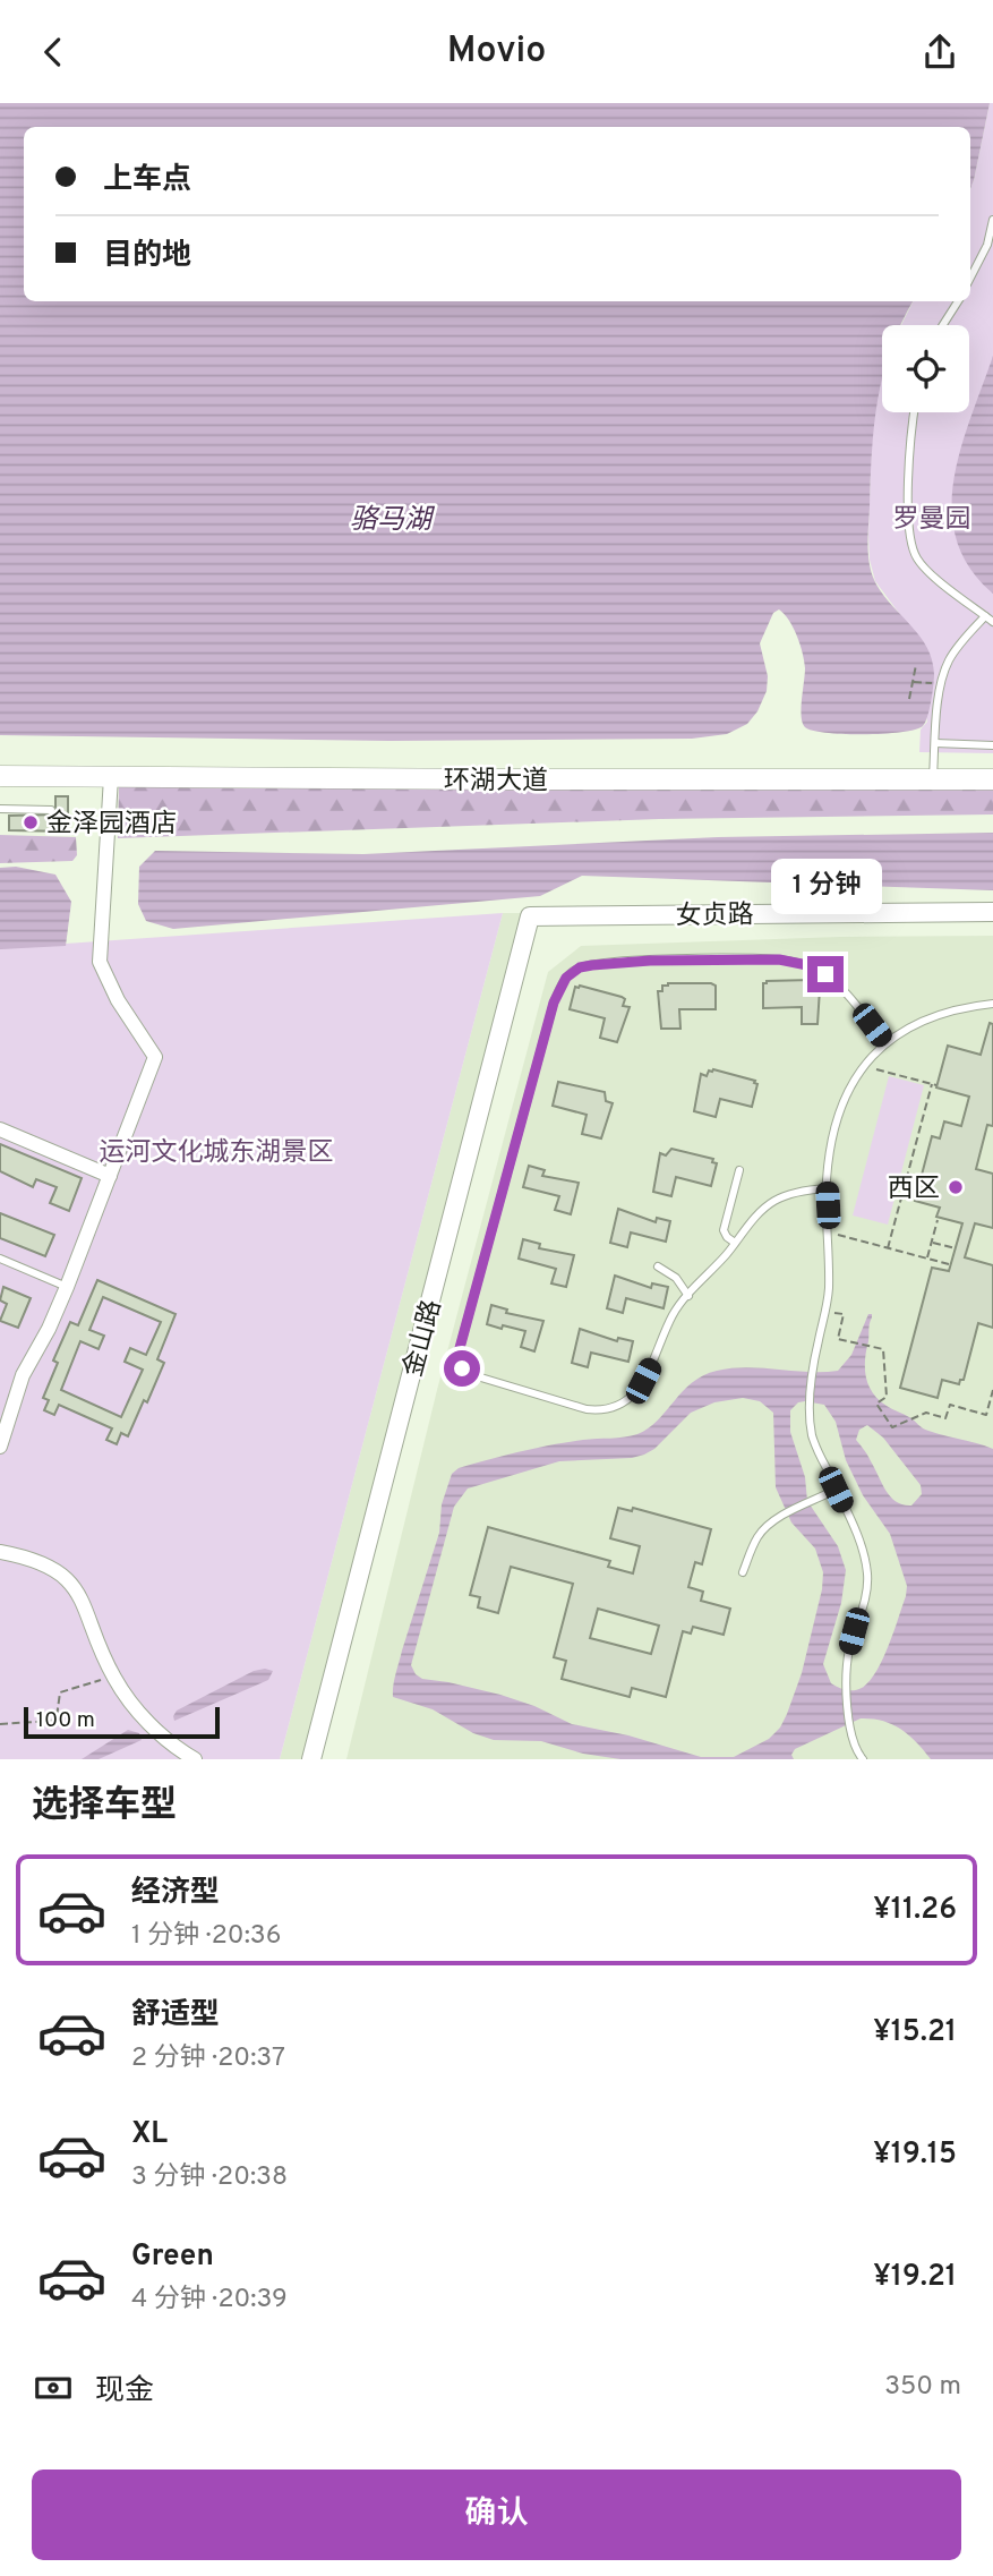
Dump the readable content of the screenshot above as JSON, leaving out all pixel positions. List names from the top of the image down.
{
  "streets": {
    "main road": ["环湖大道"],
    "street": ["女贞路", "金山路"]
  },
  "crossings": [
    ["女贞路", "金山路"]
  ],
  "water": ["骆马湖"],
  "parks": ["罗曼园", "运河文化城东湖景区"],
  "places": ["金泽园酒店", "西区"],
  "scale_bar": "100 m",
  "page": {
    "header": "Movio",
    "banner": ["上车点", "目的地"],
    "bubble": "1 分钟",
    "scale": "100 m",
    "heading": "选择车型",
    "list": [
      {
        "name": "经济型",
        "note": "1 分钟 · 20:36",
        "value": "¥11.26"
      },
      {
        "name": "舒适型",
        "note": "2 分钟 · 20:37",
        "value": "¥15.21"
      },
      {
        "name": "XL",
        "note": "3 分钟 · 20:38",
        "value": "¥19.15"
      },
      {
        "name": "Green",
        "note": "4 分钟 · 20:39",
        "value": "¥19.21"
      }
    ],
    "pay": ["现金", "350 m"],
    "buttons": "确认"
  }
}
